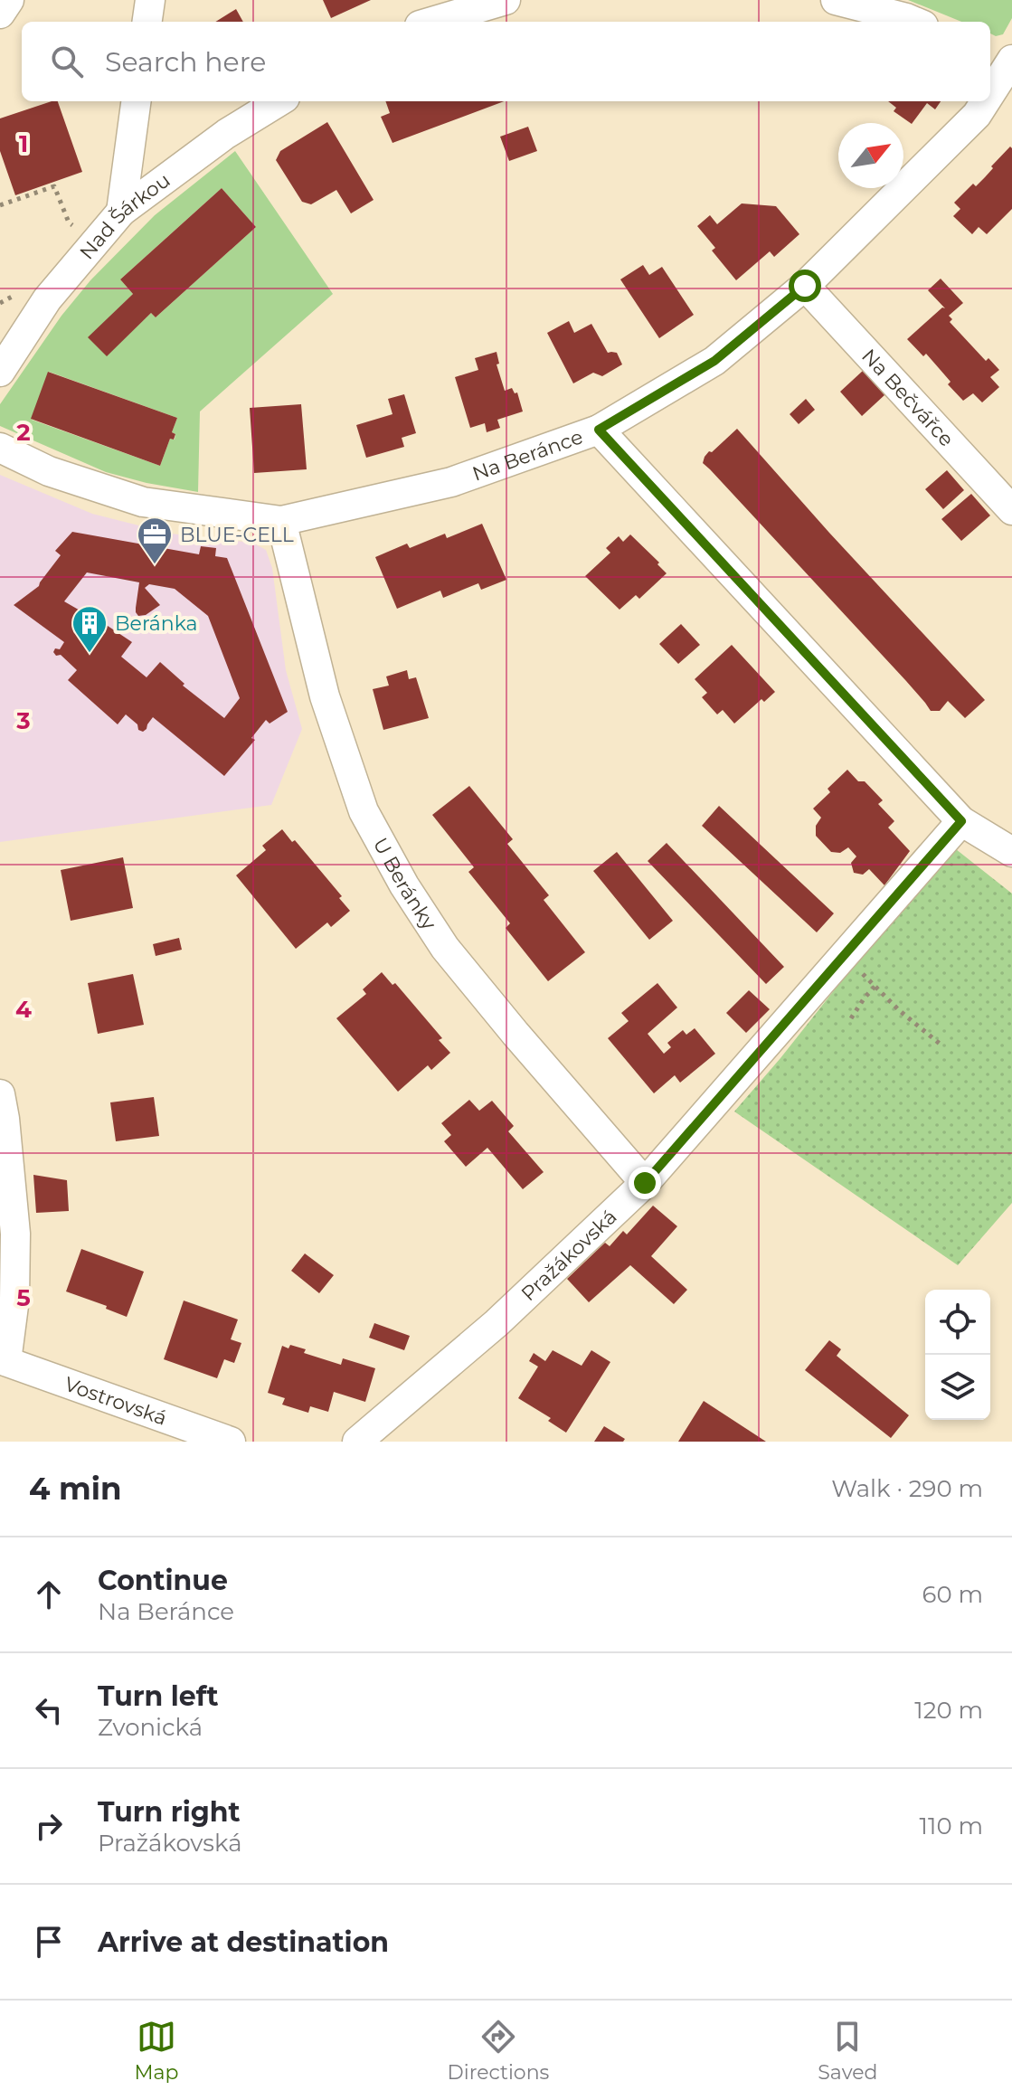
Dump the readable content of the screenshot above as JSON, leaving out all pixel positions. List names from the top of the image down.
{
  "streets": {
    "street": [
      "Nad Šárkou",
      "Na Bečvářce",
      "Na Beránce",
      "U Beránky",
      "Pražákovská",
      "Vostrovská"
    ]
  },
  "crossings": [
    ["Na Bečvářce", "Na Beránce"],
    ["Na Beránce", "U Beránky"],
    ["U Beránky", "Pražákovská"]
  ],
  "places": {
    "office": ["BLUE-CELL"],
    "building": ["Beránka"]
  },
  "north": "top right",
  "page": {
    "search": "Search here",
    "heading": ["4 min", "Walk · 290 m"],
    "list": [
      ["Continue", "Na Beránce", "60 m"],
      ["Turn left", "Zvonická", "120 m"],
      ["Turn right", "Pražákovská", "110 m"],
      "Arrive at destination"
    ],
    "nav": ["Map", "Directions", "Saved"]
  },
  "grid": {
    "rows": [
      "1",
      "2",
      "3",
      "4",
      "5"
    ]
  }
}
